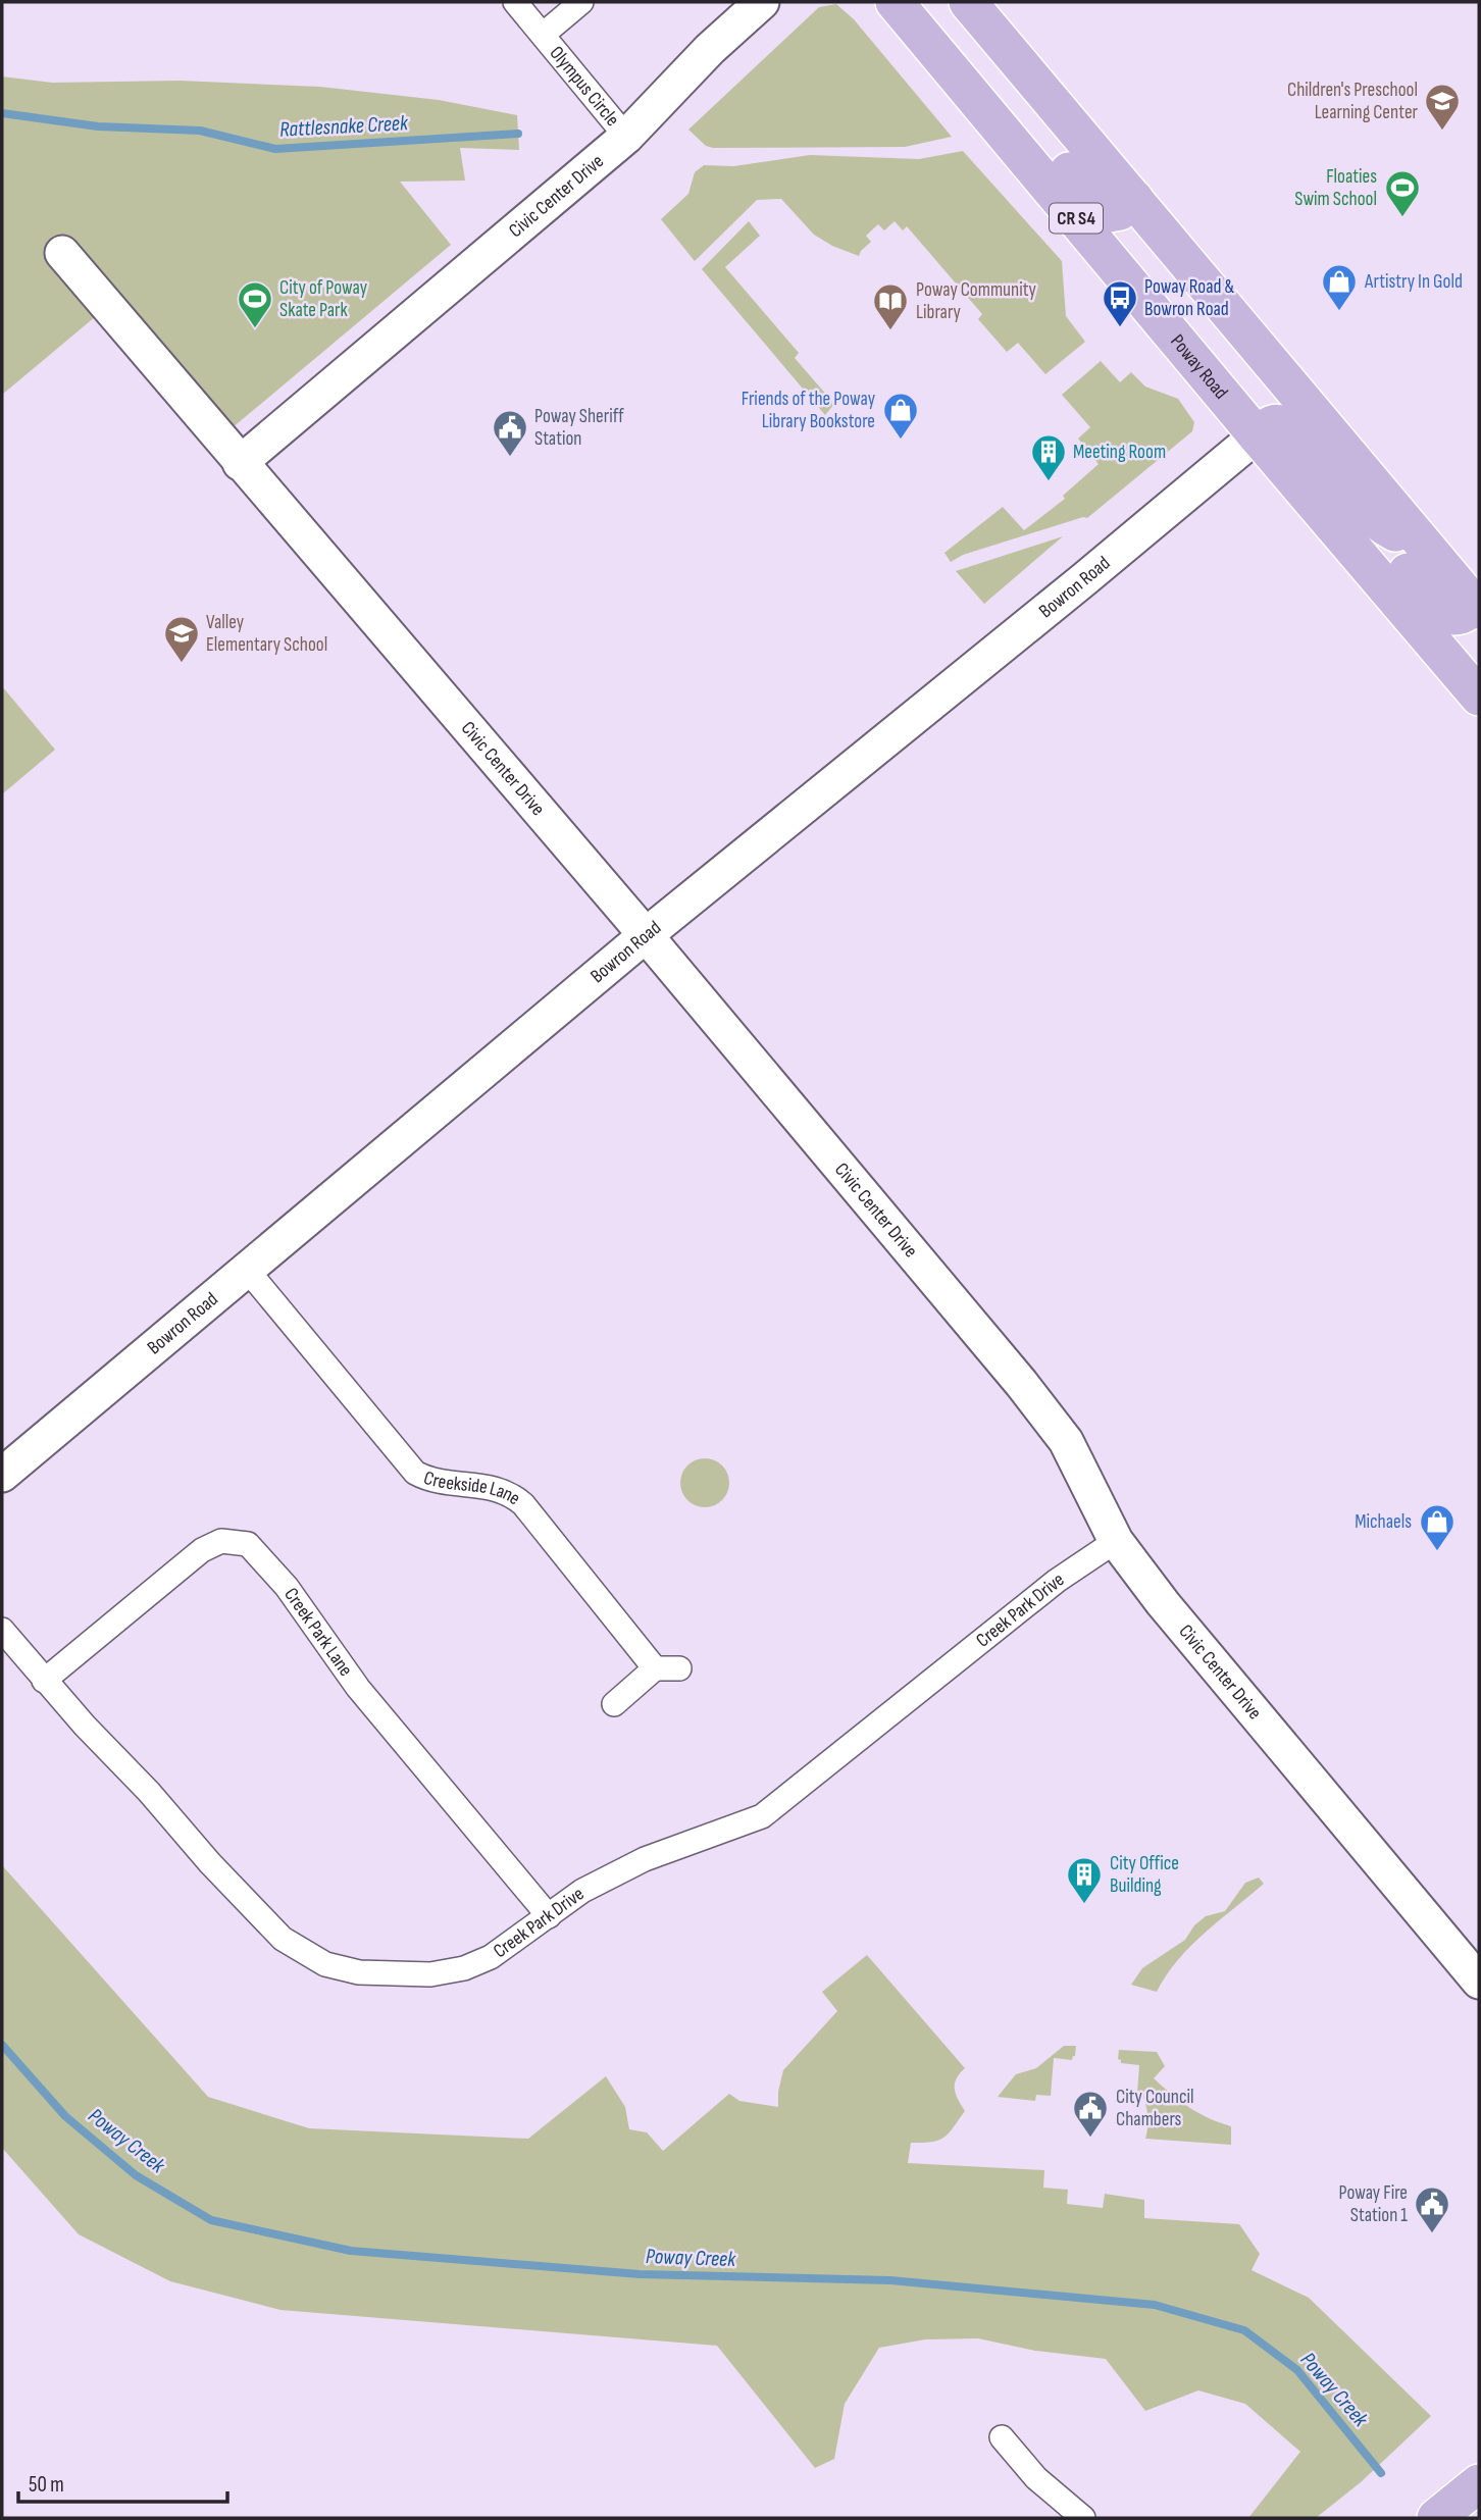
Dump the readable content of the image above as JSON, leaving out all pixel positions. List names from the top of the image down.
{
  "streets": {
    "main road": ["CR S4", "Poway Road"],
    "street": [
      "Olympus Circle",
      "Civic Center Drive",
      "Bowron Road",
      "Creekside Lane",
      "Creek Park Drive",
      "Creek Park Lane"
    ]
  },
  "crossings": [
    ["Olympus Circle", "Civic Center Drive"],
    ["Civic Center Drive", "Bowron Road"],
    ["Civic Center Drive", "Creek Park Drive"],
    ["Poway Road", "Bowron Road"],
    ["Bowron Road", "Creekside Lane"],
    ["Creek Park Drive", "Creek Park Lane"]
  ],
  "water": ["Rattlesnake Creek", "Poway Creek"],
  "places": {
    "school or university": ["Children's Preschool Learning Center", "Valley Elementary School"],
    "sports": ["Floaties Swim School", "City of Poway Skate Park"],
    "shop": ["Artistry In Gold", "Friends of the Poway Library Bookstore", "Michaels"],
    "bus stop": ["Poway Road & Bowron Road"],
    "library": ["Poway Community Library"],
    "public building": ["Poway Sheriff Station", "City Council Chambers", "Poway Fire Station 1"],
    "building": ["Meeting Room", "City Office Building"]
  },
  "scale_bar": "50 m"
}
